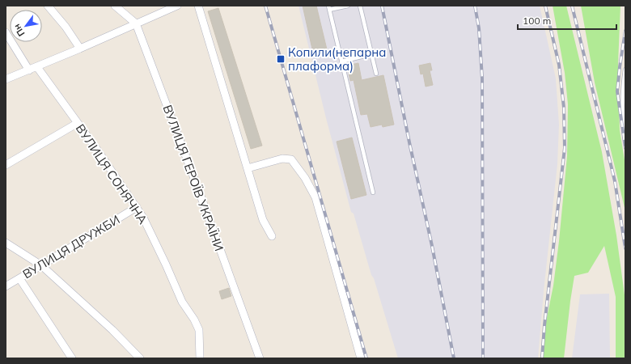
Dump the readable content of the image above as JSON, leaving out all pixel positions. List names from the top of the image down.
{
  "streets": {
    "street": ["ВУЛИЦЯ СОНЯЧНА", "ВУЛИЦЯ ГЕРОЇВ УКРАЇНИ", "ВУЛИЦЯ ДРУЖБИ"]
  },
  "crossings": [
    ["ВУЛИЦЯ СОНЯЧНА", "ВУЛИЦЯ ДРУЖБИ"]
  ],
  "places": {
    "transit": ["Копили(непарна плаформа)"]
  },
  "scale_bar": "100 m",
  "north": "bottom left"
}
